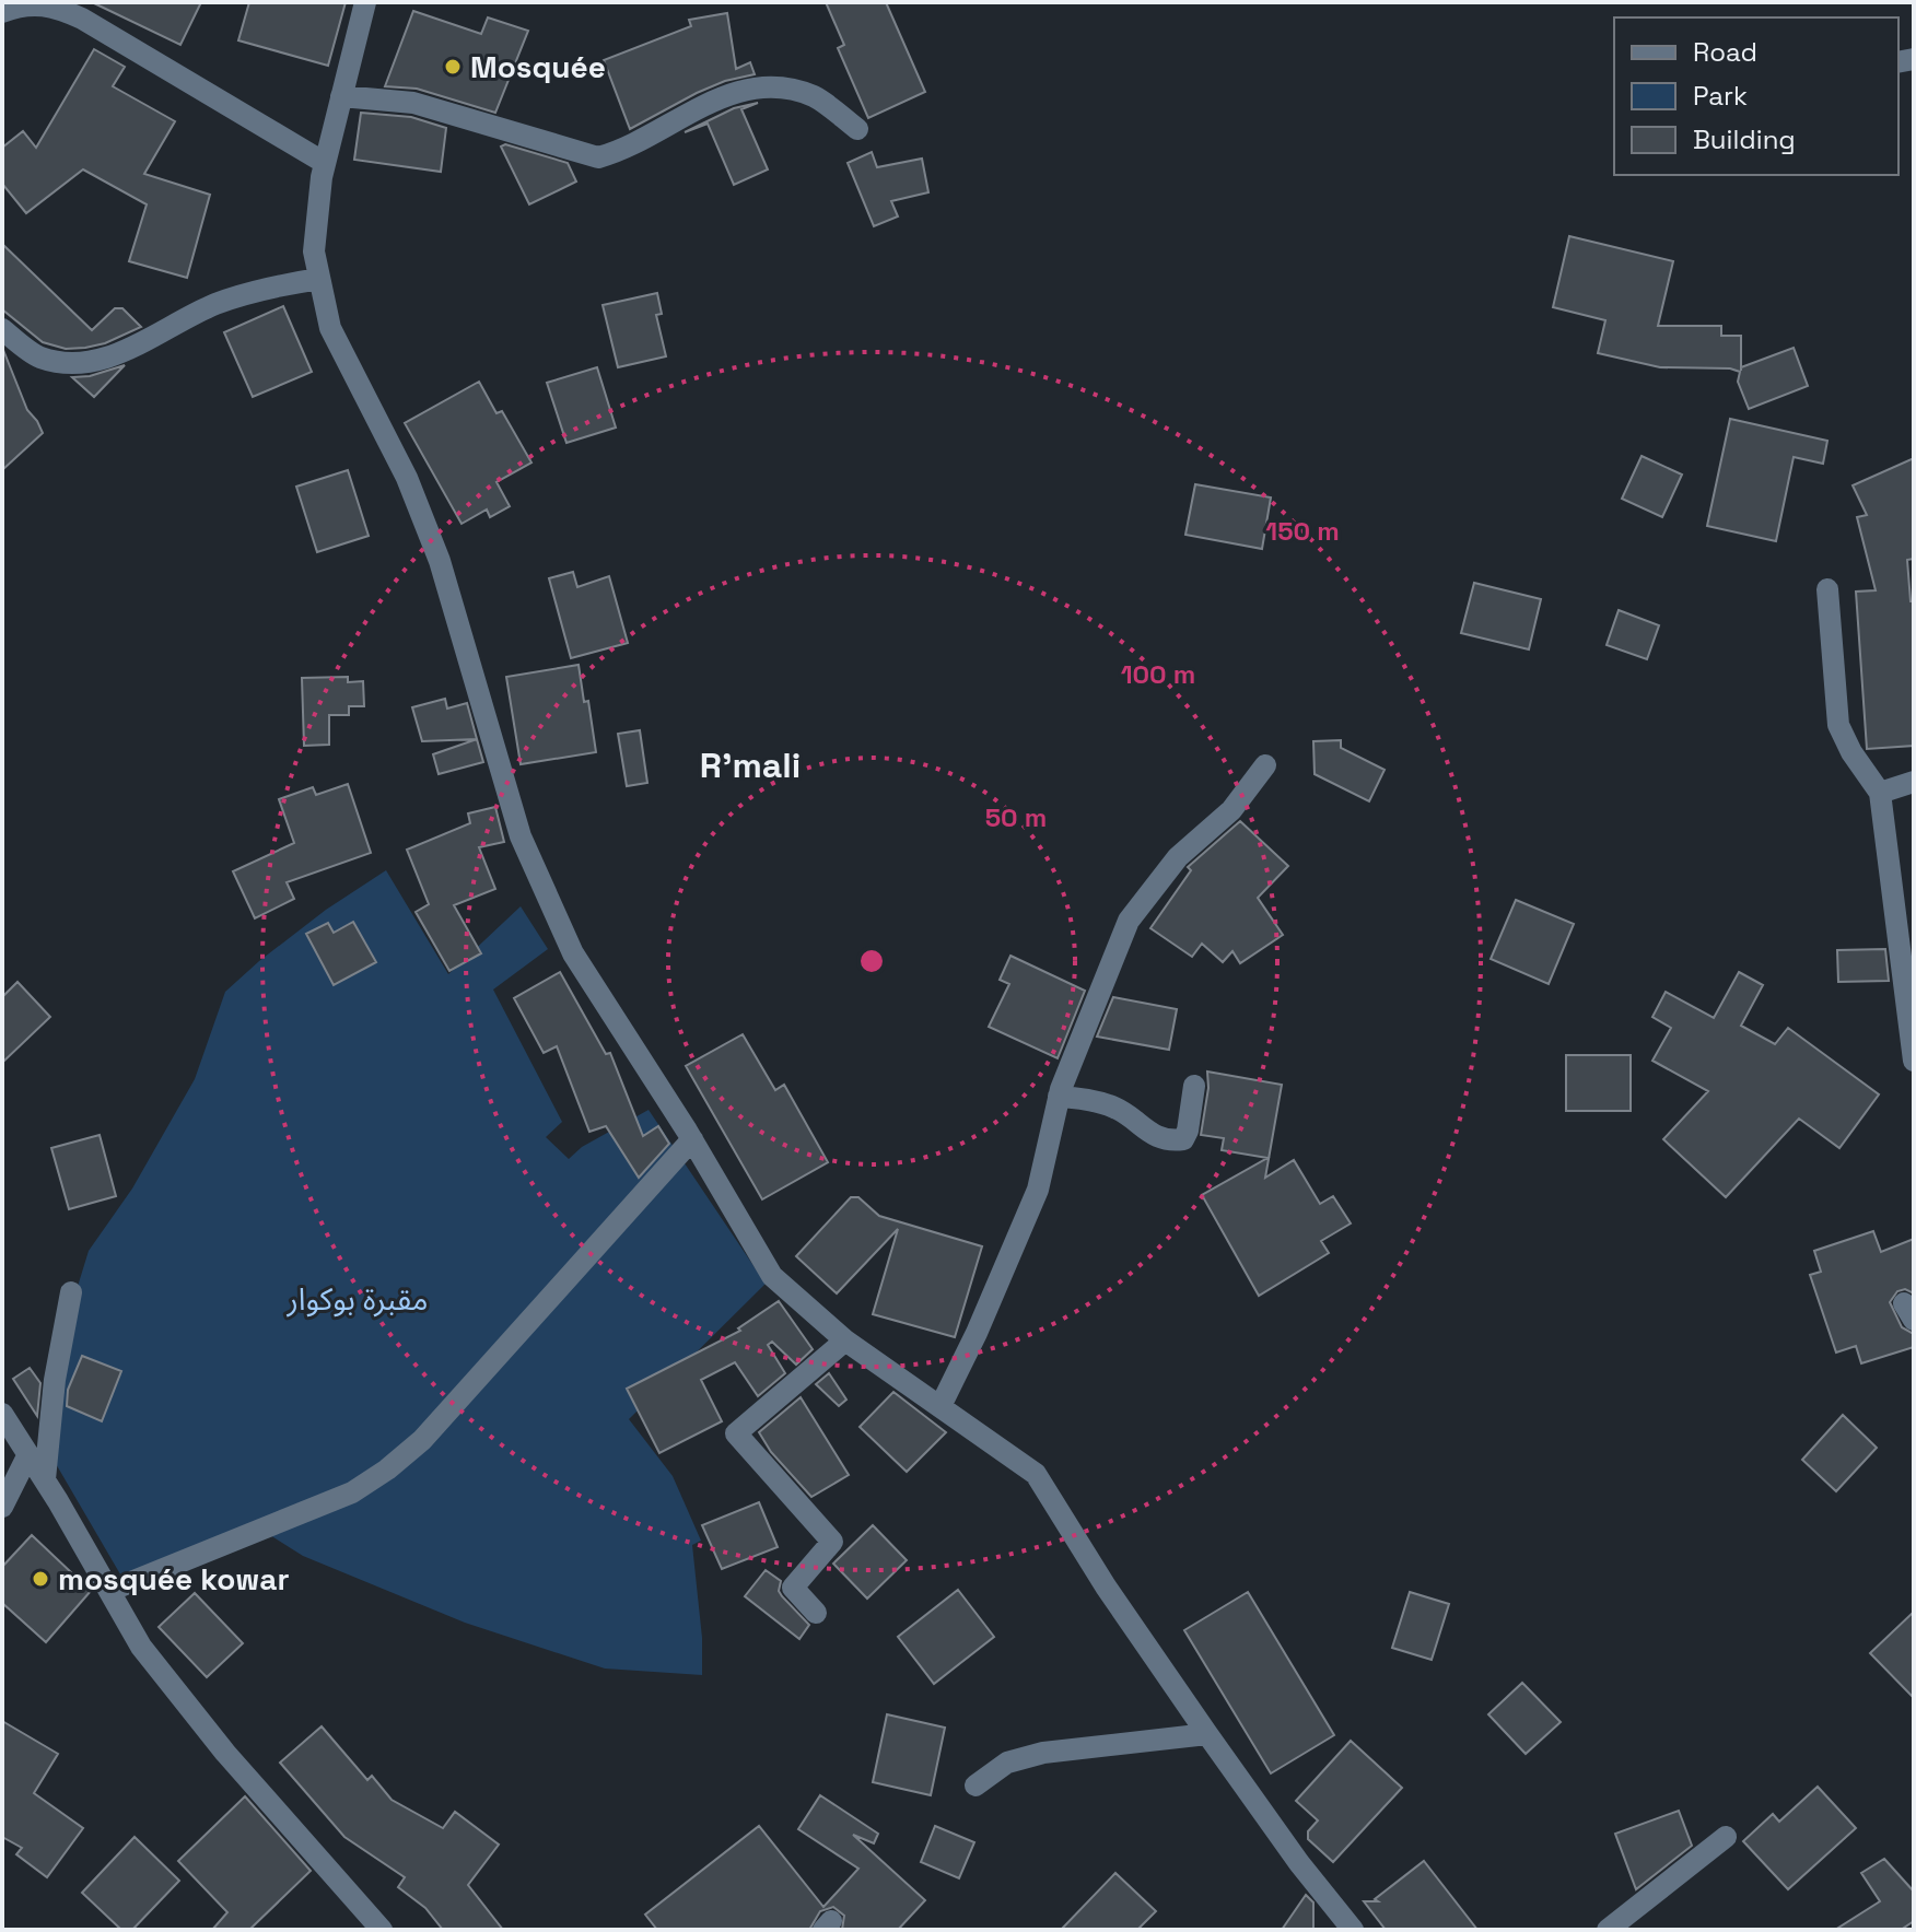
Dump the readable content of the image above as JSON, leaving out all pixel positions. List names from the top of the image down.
{
  "districts": ["R'mali"],
  "parks": ["مقبرة بوكوار"],
  "places": ["Mosquée", "mosquée kowar"],
  "legend": ["Road", "Park", "Building"],
  "rings": ["150 m", "100 m", "50 m"]
}
